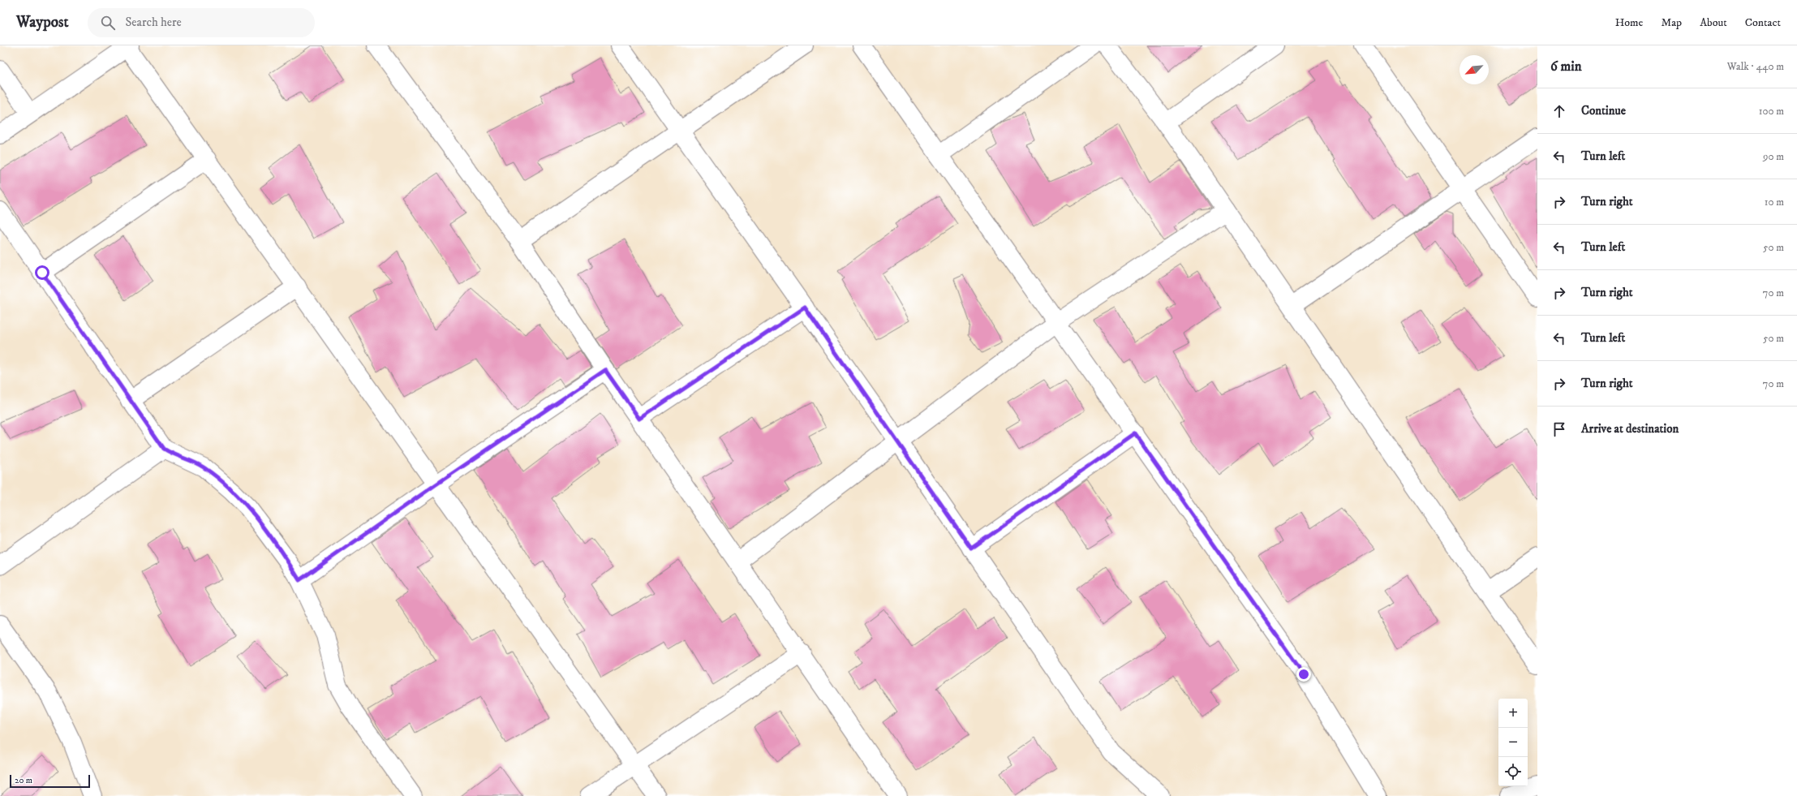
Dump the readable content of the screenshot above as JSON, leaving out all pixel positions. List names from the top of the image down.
{
  "scale_bar": "20 m",
  "north": "bottom left",
  "page": {
    "header": "Waypost",
    "search": "Search here",
    "nav": [
      "Home",
      "Map",
      "About",
      "Contact"
    ],
    "heading": ["6 min", "Walk · 440 m"],
    "list": [
      ["Continue", "100 m"],
      ["Turn left", "90 m"],
      ["Turn right", "10 m"],
      ["Turn left", "50 m"],
      ["Turn right", "70 m"],
      ["Turn left", "50 m"],
      ["Turn right", "70 m"],
      "Arrive at destination"
    ],
    "map_buttons": ["+", "−"],
    "scale": "20 m"
  }
}
